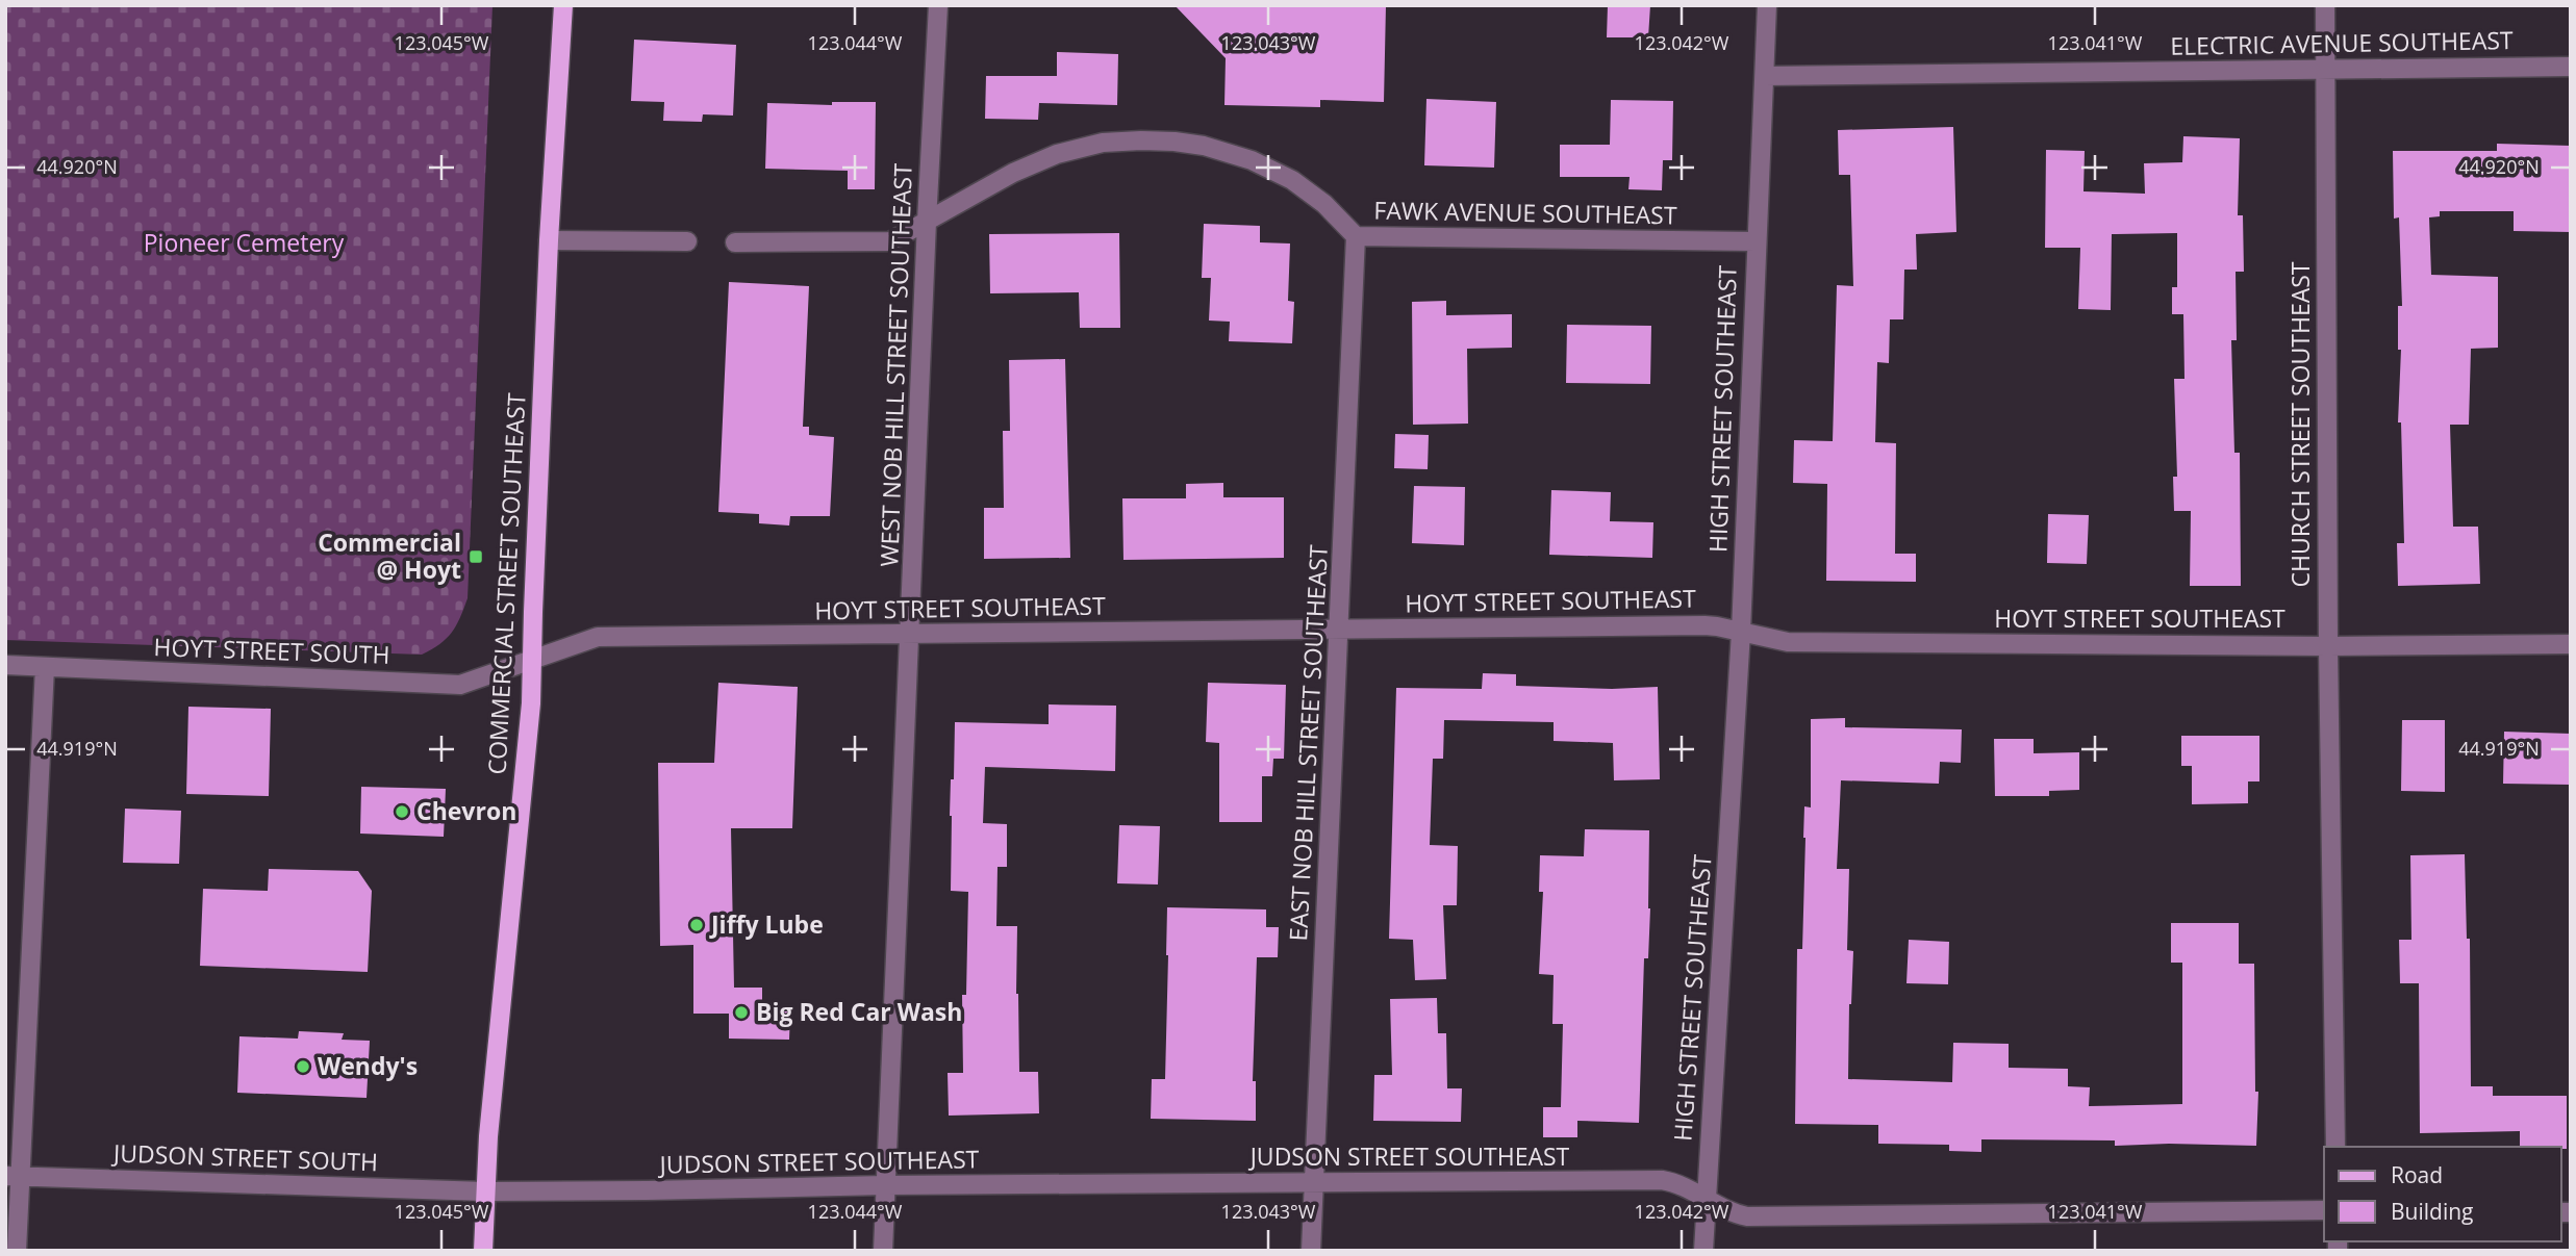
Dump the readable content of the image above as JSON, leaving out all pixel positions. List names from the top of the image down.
{
  "streets": {
    "main road": ["COMMERCIAL STREET SOUTHEAST"],
    "street": [
      "ELECTRIC AVENUE SOUTHEAST",
      "FAWK AVENUE SOUTHEAST",
      "WEST NOB HILL STREET SOUTHEAST",
      "HIGH STREET SOUTHEAST",
      "CHURCH STREET SOUTHEAST",
      "HOYT STREET SOUTHEAST",
      "HOYT STREET SOUTH",
      "EAST NOB HILL STREET SOUTHEAST",
      "JUDSON STREET SOUTHEAST",
      "JUDSON STREET SOUTH"
    ]
  },
  "crossings": [
    ["ELECTRIC AVENUE SOUTHEAST", "HIGH STREET SOUTHEAST"],
    ["ELECTRIC AVENUE SOUTHEAST", "CHURCH STREET SOUTHEAST"],
    ["FAWK AVENUE SOUTHEAST", "WEST NOB HILL STREET SOUTHEAST"],
    ["FAWK AVENUE SOUTHEAST", "HIGH STREET SOUTHEAST"],
    ["FAWK AVENUE SOUTHEAST", "EAST NOB HILL STREET SOUTHEAST"],
    ["WEST NOB HILL STREET SOUTHEAST", "HOYT STREET SOUTHEAST"],
    ["WEST NOB HILL STREET SOUTHEAST", "JUDSON STREET SOUTHEAST"],
    ["HIGH STREET SOUTHEAST", "HOYT STREET SOUTHEAST"],
    ["HIGH STREET SOUTHEAST", "JUDSON STREET SOUTHEAST"],
    ["CHURCH STREET SOUTHEAST", "HOYT STREET SOUTHEAST"],
    ["COMMERCIAL STREET SOUTHEAST", "HOYT STREET SOUTHEAST"],
    ["COMMERCIAL STREET SOUTHEAST", "HOYT STREET SOUTH"],
    ["COMMERCIAL STREET SOUTHEAST", "JUDSON STREET SOUTHEAST"],
    ["COMMERCIAL STREET SOUTHEAST", "JUDSON STREET SOUTH"],
    ["HOYT STREET SOUTHEAST", "HOYT STREET SOUTH"],
    ["HOYT STREET SOUTHEAST", "EAST NOB HILL STREET SOUTHEAST"],
    ["EAST NOB HILL STREET SOUTHEAST", "JUDSON STREET SOUTHEAST"],
    ["JUDSON STREET SOUTHEAST", "JUDSON STREET SOUTH"]
  ],
  "parks": ["Pioneer Cemetery"],
  "places": {
    "transit": ["Commercial @ Hoyt"],
    "other": [
      "Chevron",
      "Jiffy Lube",
      "Big Red Car Wash",
      "Wendy's"
    ]
  },
  "legend": ["Road", "Building"],
  "coordinates": [
    "123.045°W",
    "123.044°W",
    "123.043°W",
    "123.042°W",
    "123.041°W",
    "44.920°N",
    "44.919°N"
  ]
}
